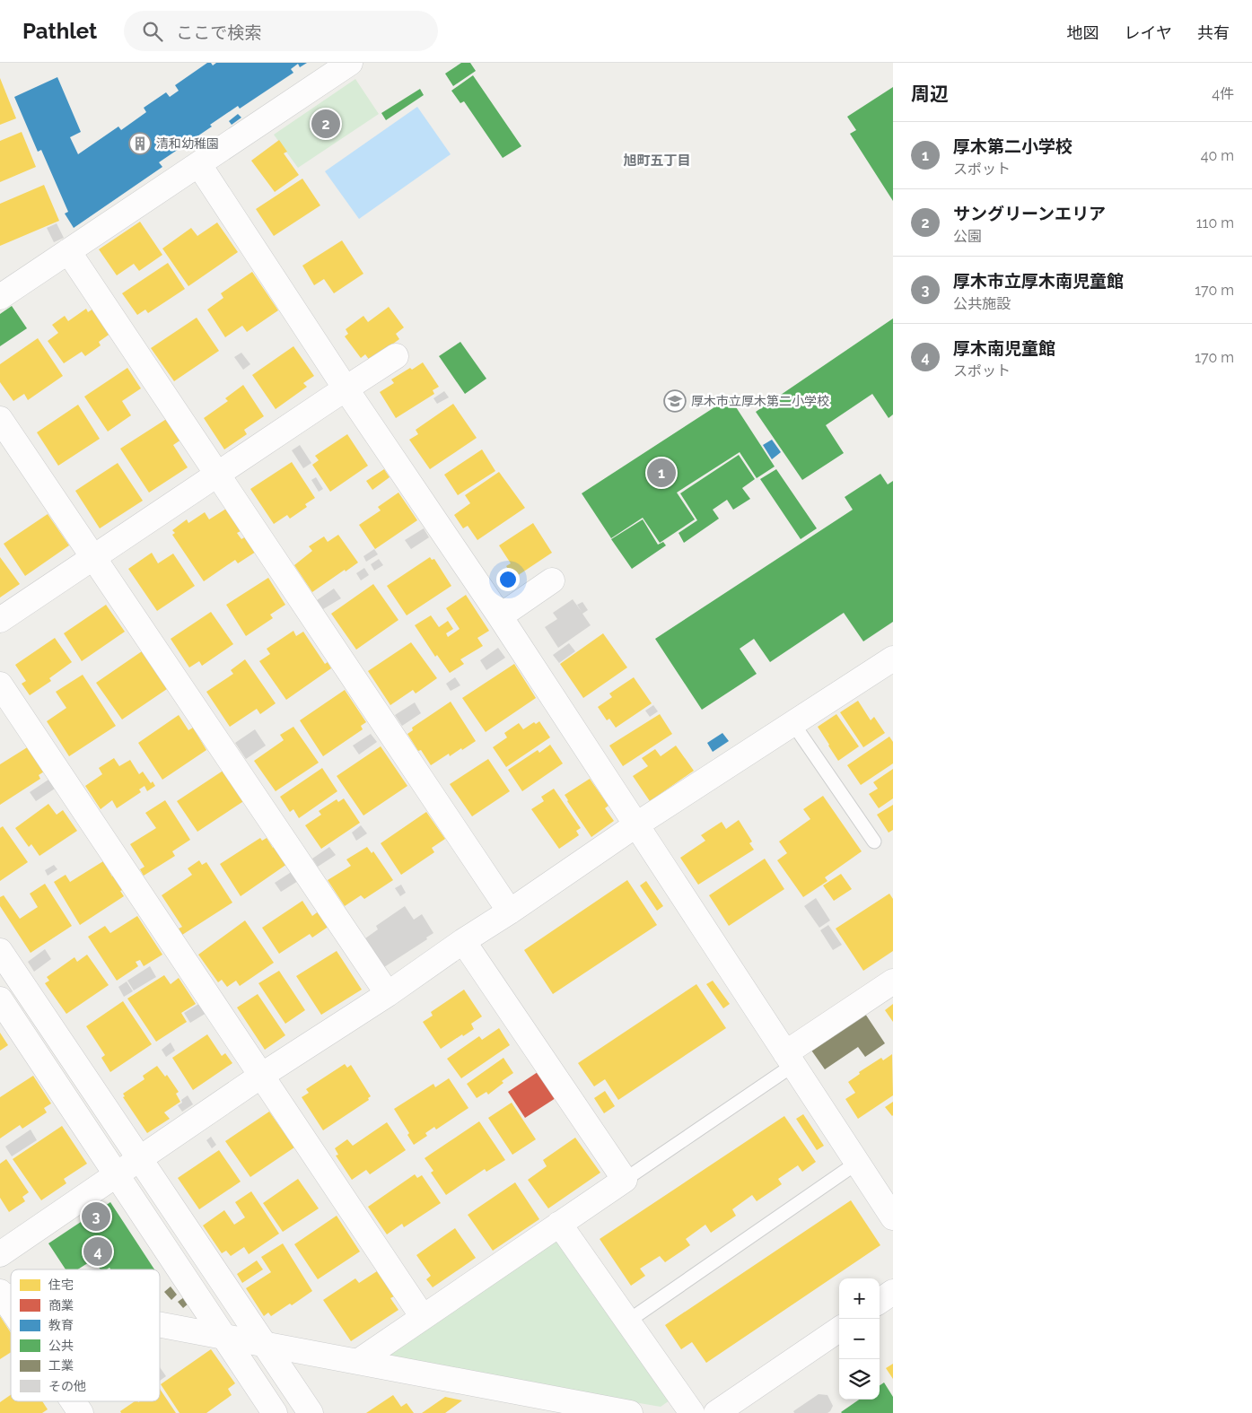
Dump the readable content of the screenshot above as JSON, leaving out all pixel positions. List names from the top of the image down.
{
  "districts": ["旭町五丁目"],
  "places": {
    "building": ["清和幼稚園"],
    "school or university": ["厚木市立厚木第二小学校"]
  },
  "legend": [
    "住宅",
    "商業",
    "教育",
    "公共",
    "工業",
    "その他"
  ],
  "page": {
    "header": "Pathlet",
    "search": "ここで検索",
    "nav": ["地図", "レイヤ", "共有"],
    "heading": ["周辺", "4件"],
    "pins": [
      "2",
      "1",
      "3",
      "4"
    ],
    "list": [
      {
        "mark": "1",
        "name": "厚木第二小学校",
        "note": "スポット",
        "value": "40 m"
      },
      {
        "mark": "2",
        "name": "サングリーンエリア",
        "note": "公園",
        "value": "110 m"
      },
      {
        "mark": "3",
        "name": "厚木市立厚木南児童館",
        "note": "公共施設",
        "value": "170 m"
      },
      {
        "mark": "4",
        "name": "厚木南児童館",
        "note": "スポット",
        "value": "170 m"
      }
    ],
    "map_buttons": ["+", "−"]
  }
}
